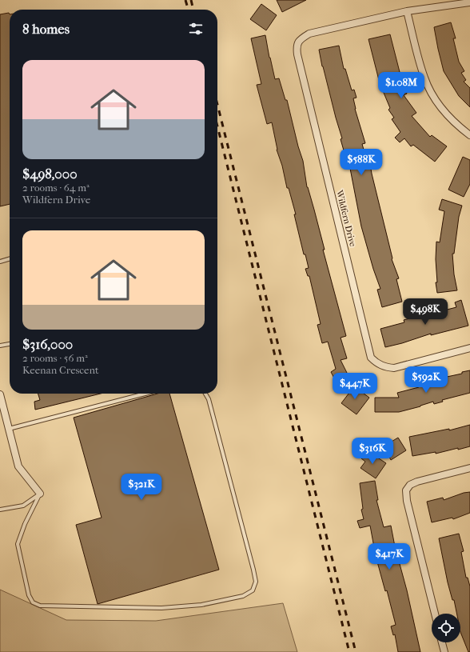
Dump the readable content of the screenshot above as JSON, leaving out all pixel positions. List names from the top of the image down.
{
  "streets": {
    "street": ["Wildfern Drive"]
  },
  "page": {
    "heading": "8 homes",
    "list": [
      {
        "name": "$498,000",
        "note": "2 rooms · 64 m² · Wildfern Drive"
      },
      {
        "name": "$316,000",
        "note": "2 rooms · 56 m² · Keenan Crescent"
      }
    ],
    "price": [
      "$1.08M",
      "$588K",
      "$498K",
      "$592K",
      "$447K",
      "$316K",
      "$321K",
      "$417K"
    ]
  }
}
